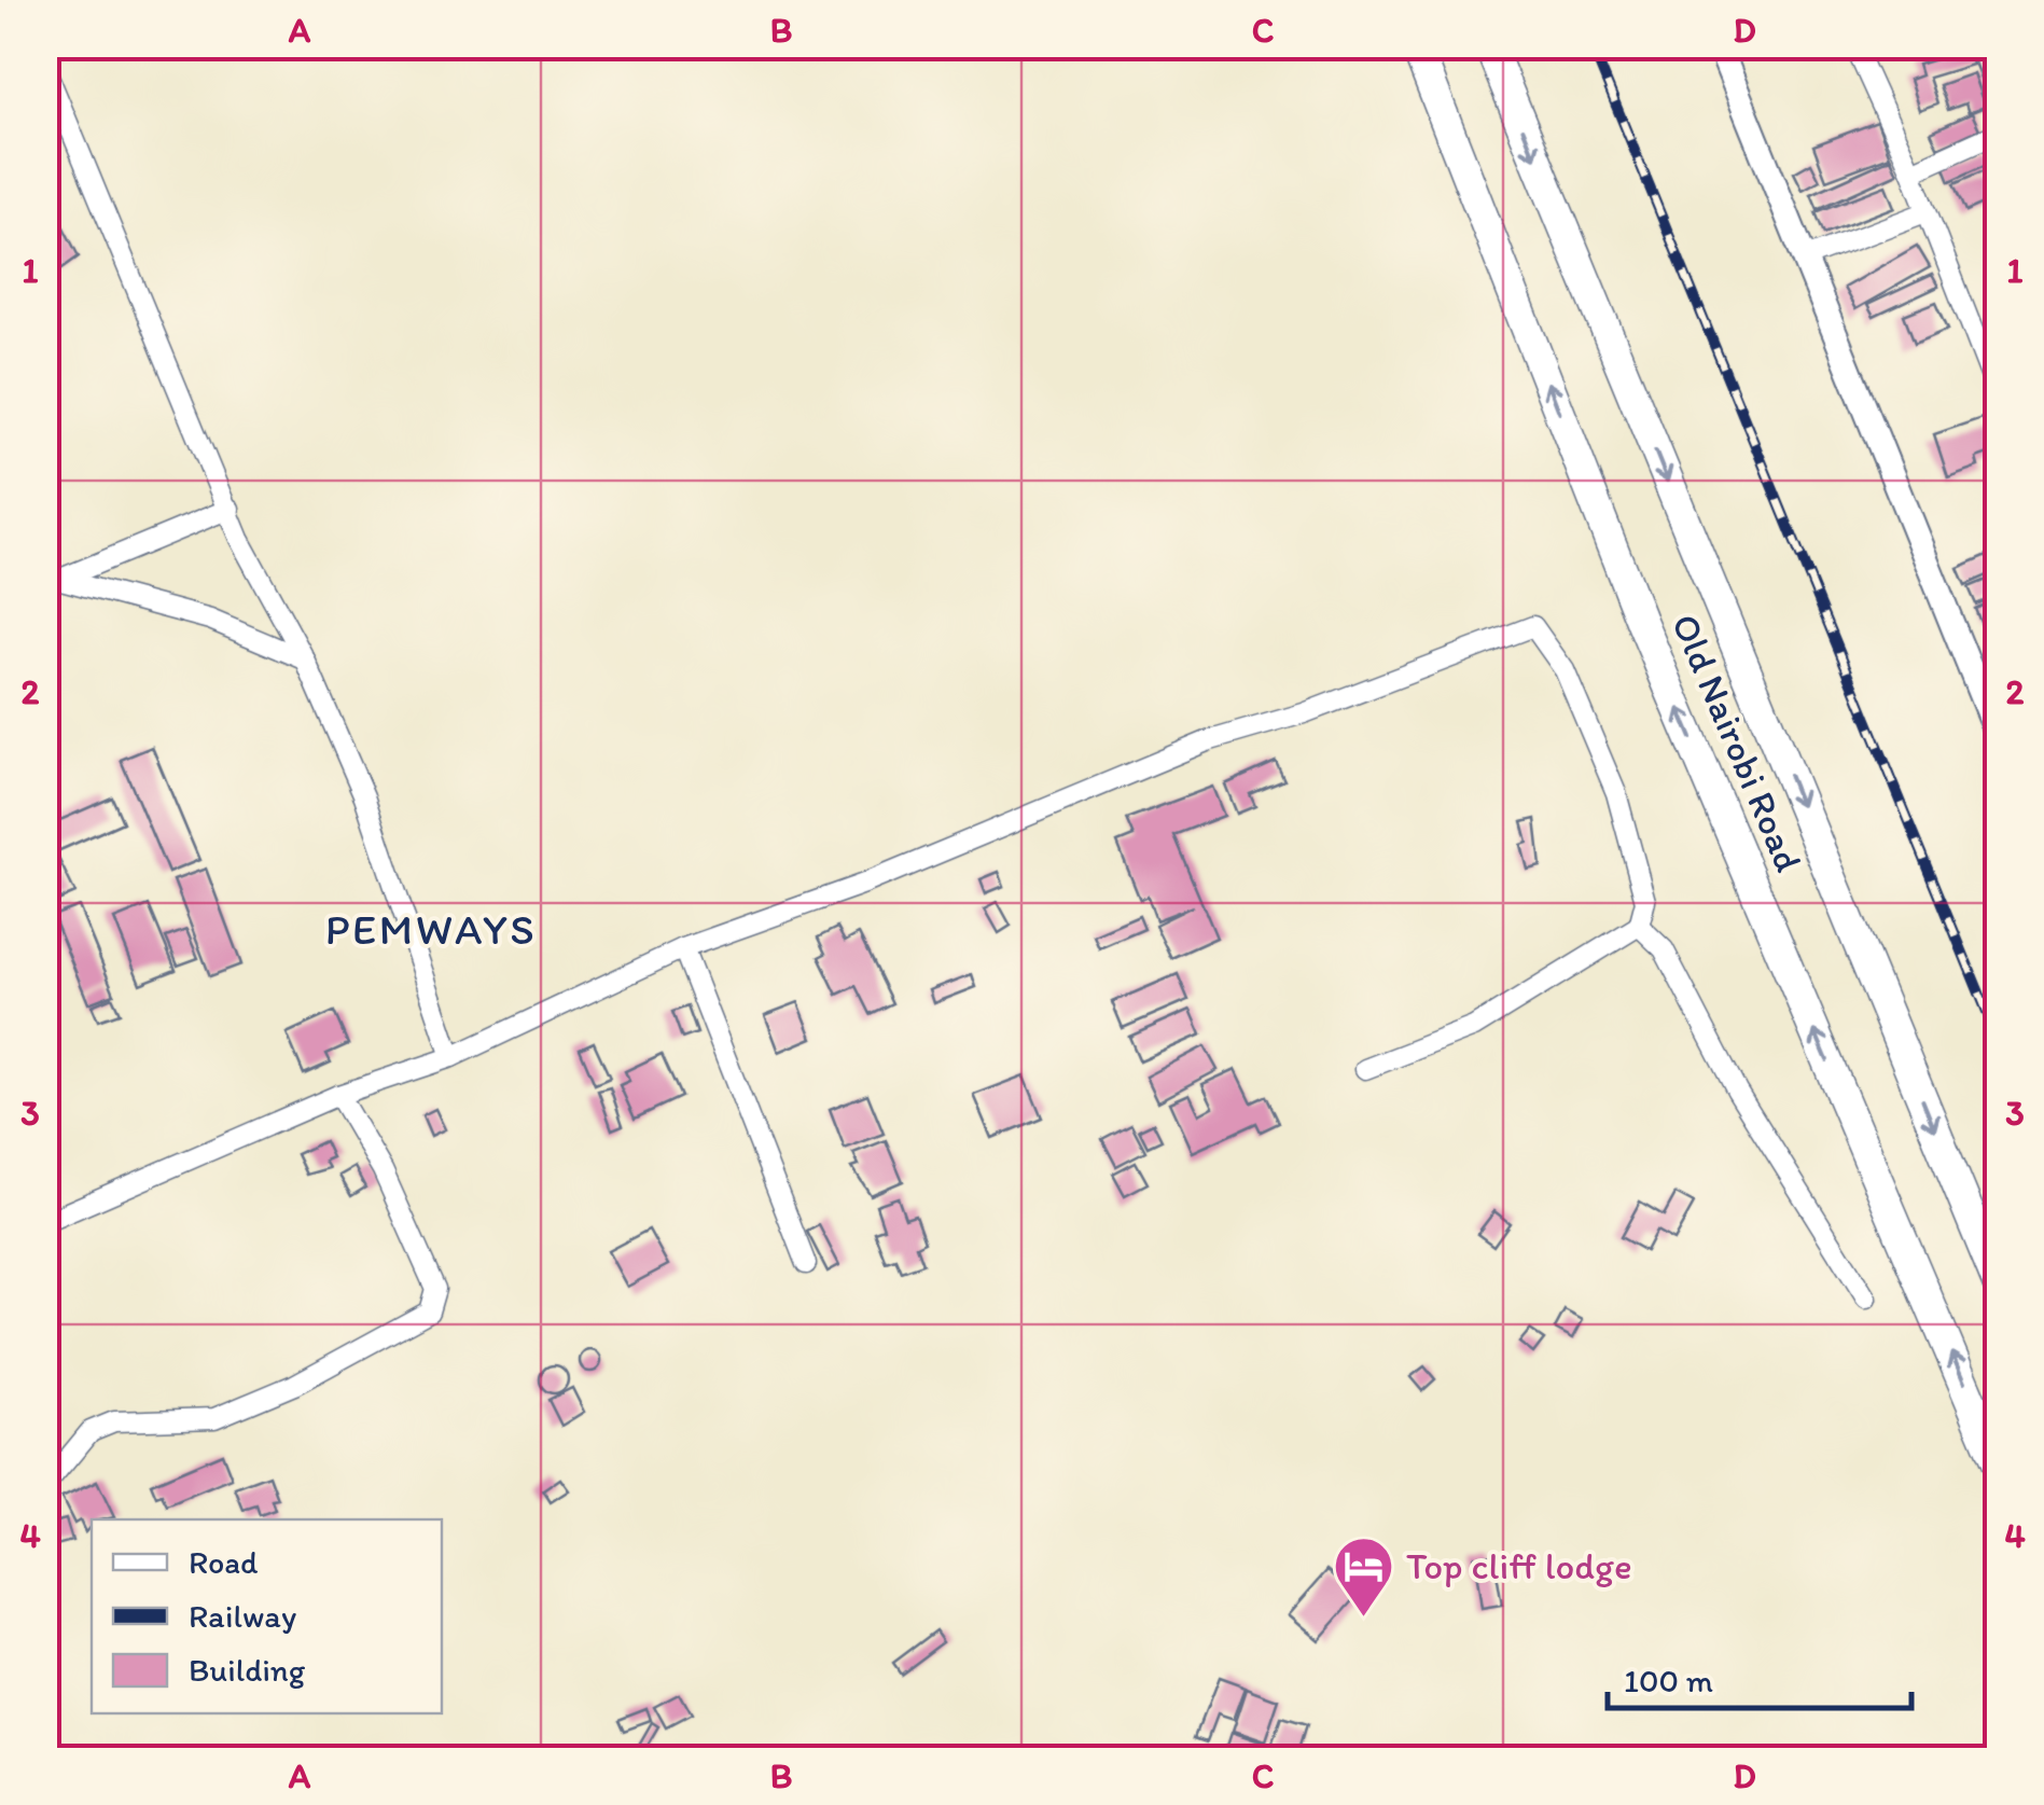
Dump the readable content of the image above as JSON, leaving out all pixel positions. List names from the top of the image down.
{
  "streets": {
    "highway": ["Old Nairobi Road"]
  },
  "districts": ["PEMWAYS"],
  "places": {
    "hotel": ["Top cliff lodge"]
  },
  "legend": ["Road", "Railway", "Building"],
  "scale_bar": "100 m",
  "grid": {
    "columns": [
      "A",
      "B",
      "C",
      "D"
    ],
    "rows": [
      "1",
      "2",
      "3",
      "4"
    ]
  }
}
